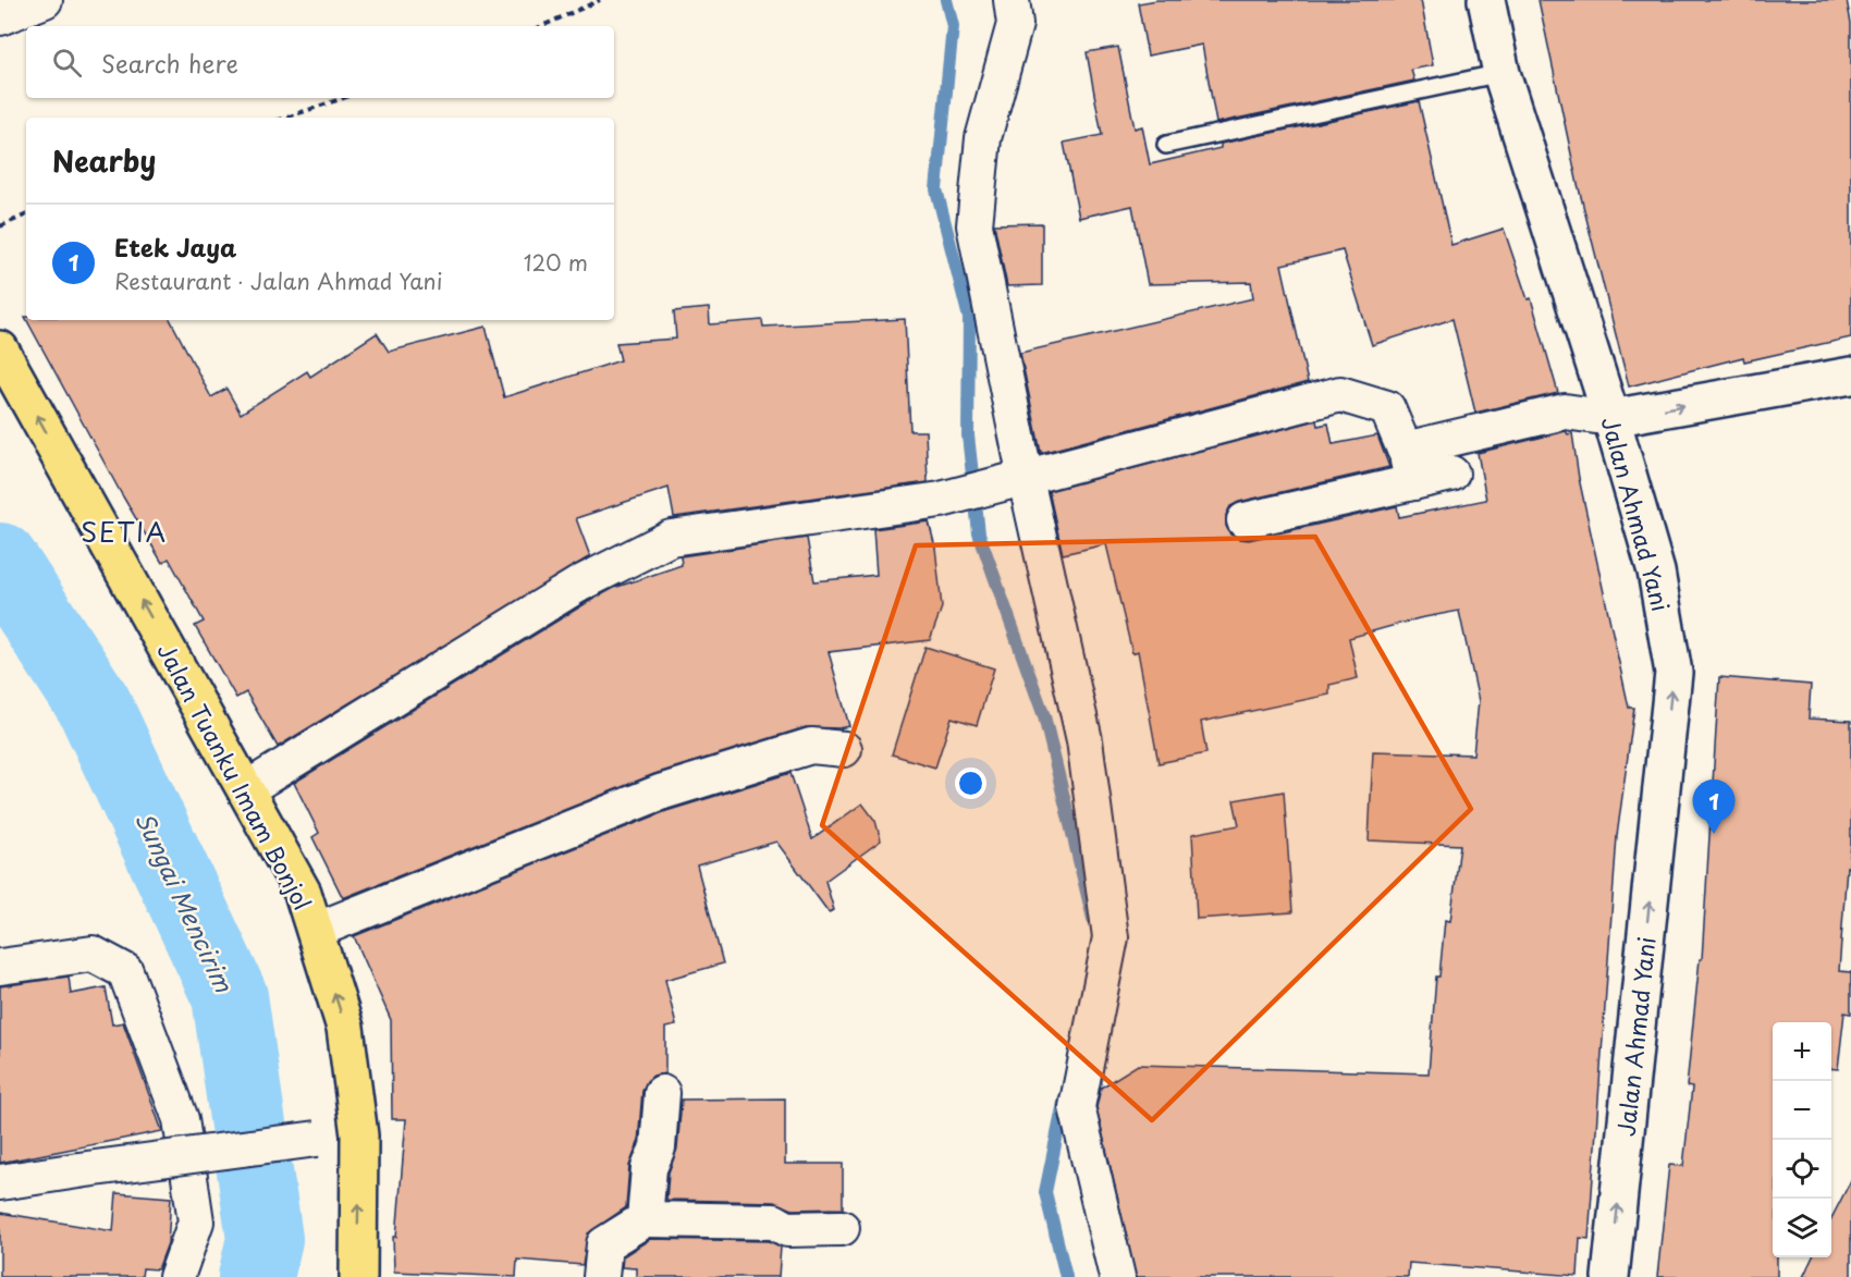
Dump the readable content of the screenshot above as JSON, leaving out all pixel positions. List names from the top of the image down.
{
  "streets": {
    "main road": ["Jalan Tuanku Imam Bonjol"],
    "street": ["Jalan Ahmad Yani"]
  },
  "one_way": ["Jalan Ahmad Yani", "Jalan Tuanku Imam Bonjol"],
  "districts": ["SETIA"],
  "water": ["Sungai Mencirim"],
  "page": {
    "search": "Search here",
    "heading": "Nearby",
    "list": [
      {
        "mark": "1",
        "name": "Etek Jaya",
        "note": "Restaurant · Jalan Ahmad Yani",
        "value": "120 m"
      }
    ],
    "pins": "1",
    "map_buttons": ["+", "−"]
  }
}
